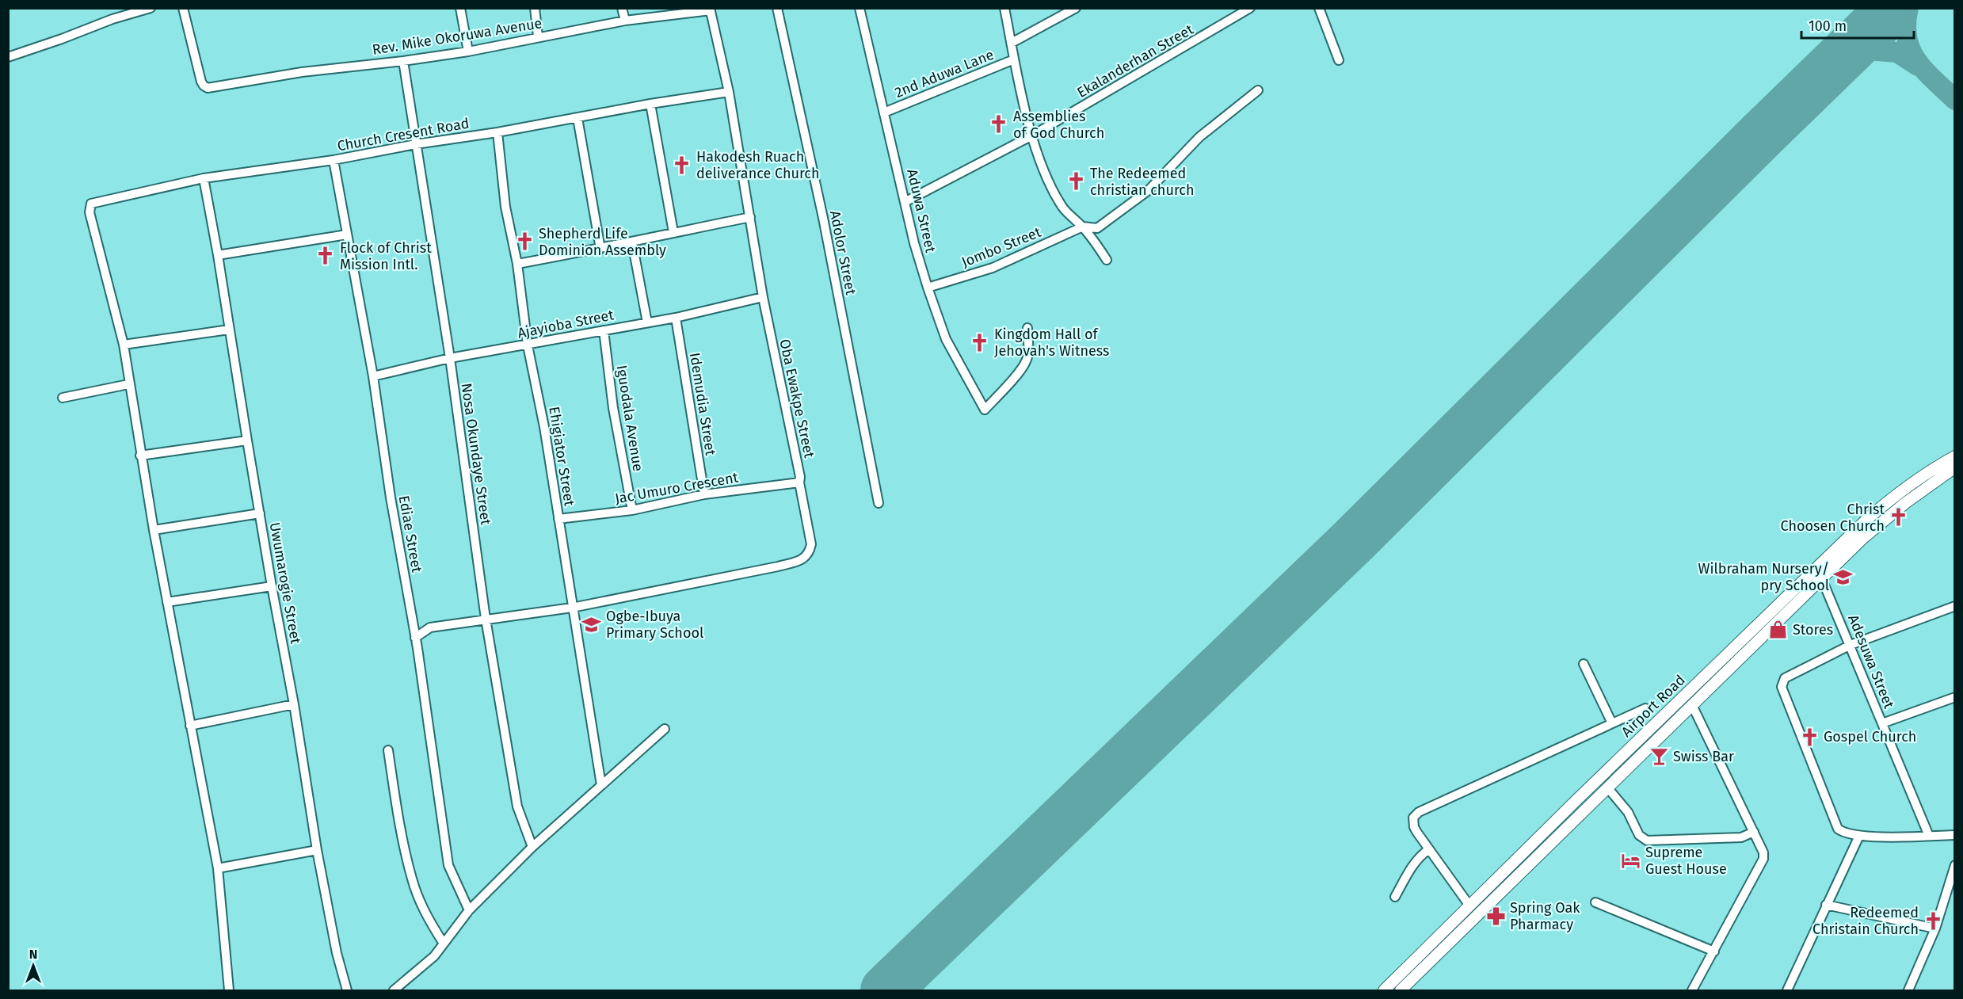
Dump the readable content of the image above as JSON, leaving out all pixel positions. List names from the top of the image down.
{
  "streets": {
    "main road": ["Airport Road"],
    "street": [
      "Rev. Mike Okoruwa Avenue",
      "Ekalanderhan Street",
      "2nd Aduwa Lane",
      "Church Cresent Road",
      "Aduwa Street",
      "Jombo Street",
      "Adolor Street",
      "Ajayioba Street",
      "Oba Ewakpe Street",
      "Idemudia Street",
      "Iguodala Avenue",
      "Nosa Okundaye Street",
      "Ehigiator Street",
      "Jac Umuro Crescent",
      "Ediae Street",
      "Uwumarogie Street",
      "Adesuwa Street"
    ]
  },
  "crossings": [
    ["Rev. Mike Okoruwa Avenue", "Oba Ewakpe Street"],
    ["Rev. Mike Okoruwa Avenue", "Nosa Okundaye Street"],
    ["Ekalanderhan Street", "Aduwa Street"],
    ["2nd Aduwa Lane", "Aduwa Street"],
    ["Church Cresent Road", "Oba Ewakpe Street"],
    ["Church Cresent Road", "Nosa Okundaye Street"],
    ["Church Cresent Road", "Ehigiator Street"],
    ["Church Cresent Road", "Ediae Street"],
    ["Church Cresent Road", "Uwumarogie Street"],
    ["Aduwa Street", "Jombo Street"],
    ["Ajayioba Street", "Oba Ewakpe Street"],
    ["Ajayioba Street", "Idemudia Street"],
    ["Ajayioba Street", "Iguodala Avenue"],
    ["Ajayioba Street", "Nosa Okundaye Street"],
    ["Ajayioba Street", "Ehigiator Street"],
    ["Ajayioba Street", "Ediae Street"],
    ["Oba Ewakpe Street", "Ehigiator Street"],
    ["Oba Ewakpe Street", "Jac Umuro Crescent"],
    ["Idemudia Street", "Jac Umuro Crescent"],
    ["Iguodala Avenue", "Jac Umuro Crescent"],
    ["Ehigiator Street", "Jac Umuro Crescent"],
    ["Adesuwa Street", "Airport Road"]
  ],
  "places": {
    "church": [
      "Assemblies of God Church",
      "Hakodesh Ruach deliverance Church",
      "The Redeemed christian church",
      "Shepherd Life Dominion Assembly",
      "Flock of Christ Mission Intl.",
      "Kingdom Hall of Jehovah's Witness",
      "Christ Choosen Church",
      "Gospel Church",
      "Redeemed Christain Church"
    ],
    "school or university": ["Wilbraham Nursery/ pry School", "Ogbe-Ibuya Primary School"],
    "shop": ["Stores"],
    "bar": ["Swiss Bar"],
    "hotel": ["Supreme Guest House"],
    "pharmacy": ["Spring Oak Pharmacy"]
  },
  "scale_bar": "100 m",
  "north": "top"
}
